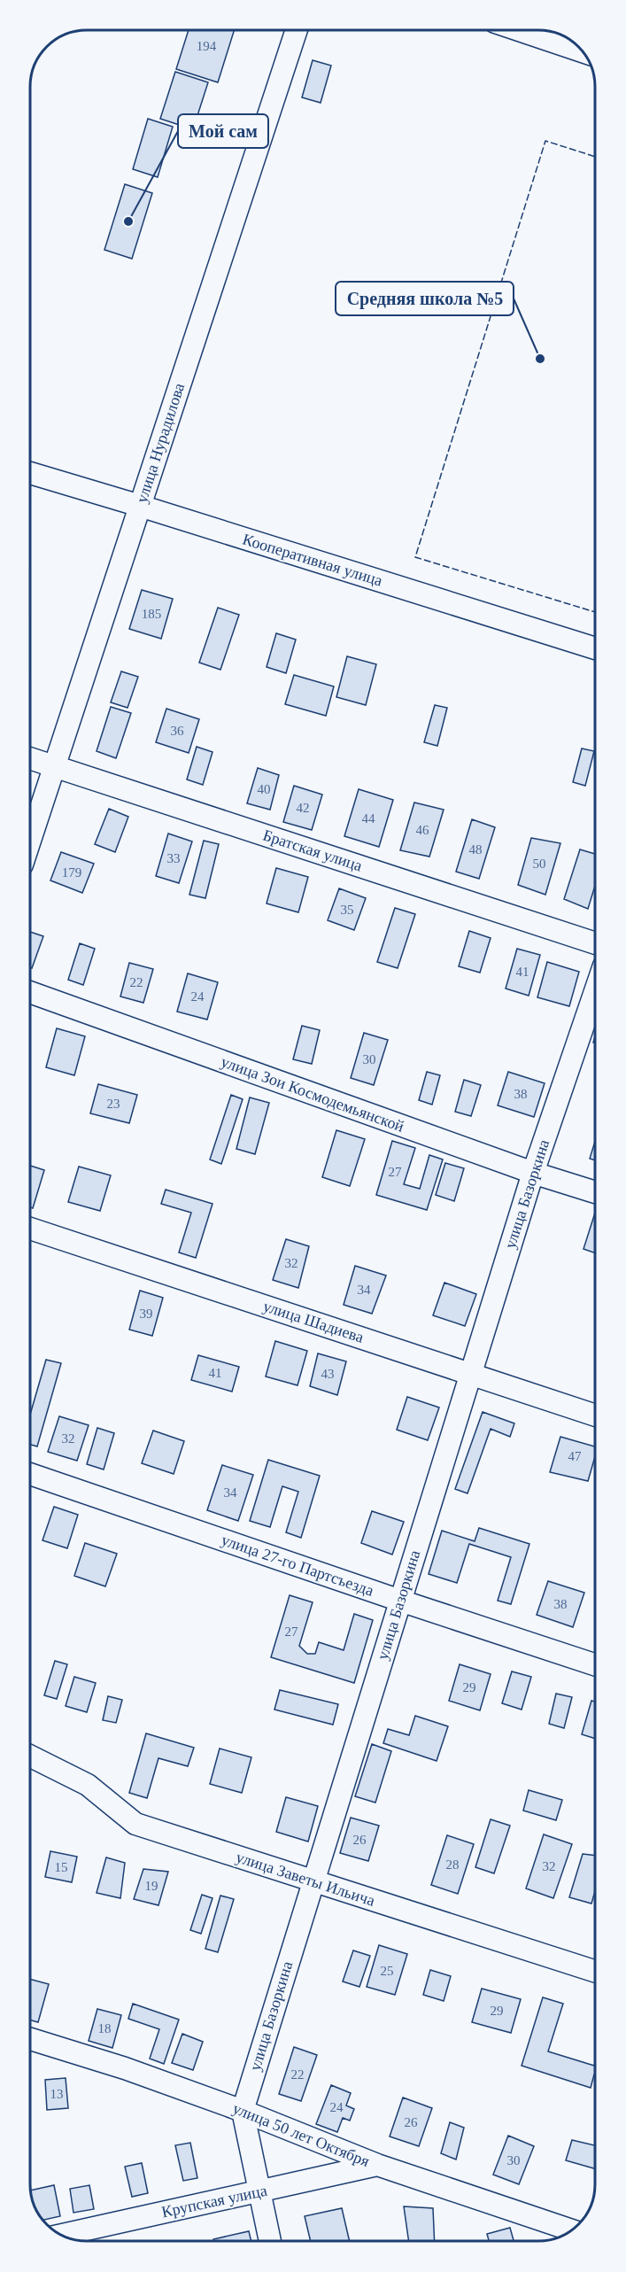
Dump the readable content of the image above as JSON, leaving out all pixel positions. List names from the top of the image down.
{
  "streets": {
    "street": [
      "улица Нурадилова",
      "Кооперативная улица",
      "Братская улица",
      "улица Зои Космодемьянской",
      "улица Базоркина",
      "улица Шадиева",
      "улица 27-го Партсъезда",
      "улица Заветы Ильича",
      "улица 50 лет Октября",
      "Крупская улица"
    ]
  },
  "crossings": [
    ["улица Нурадилова", "Кооперативная улица"],
    ["улица Нурадилова", "Братская улица"],
    ["улица Зои Космодемьянской", "улица Базоркина"],
    ["улица Базоркина", "улица Шадиева"],
    ["улица Базоркина", "улица 27-го Партсъезда"],
    ["улица Базоркина", "улица Заветы Ильича"],
    ["улица Базоркина", "улица 50 лет Октября"],
    ["улица Базоркина", "Крупская улица"],
    ["улица 50 лет Октября", "Крупская улица"]
  ],
  "places": ["Мой сам", "Средняя школа №5"],
  "house_numbers": [
    "194",
    "185",
    "36",
    "40",
    "42",
    "44",
    "46",
    "48",
    "33",
    "50",
    "179",
    "35",
    "41",
    "22",
    "24",
    "30",
    "38",
    "23",
    "27",
    "32",
    "34",
    "39",
    "41",
    "43",
    "32",
    "47",
    "34",
    "38",
    "27",
    "29",
    "26",
    "28",
    "32",
    "15",
    "19",
    "25",
    "29",
    "18",
    "22",
    "13",
    "24",
    "26",
    "30"
  ]
}
